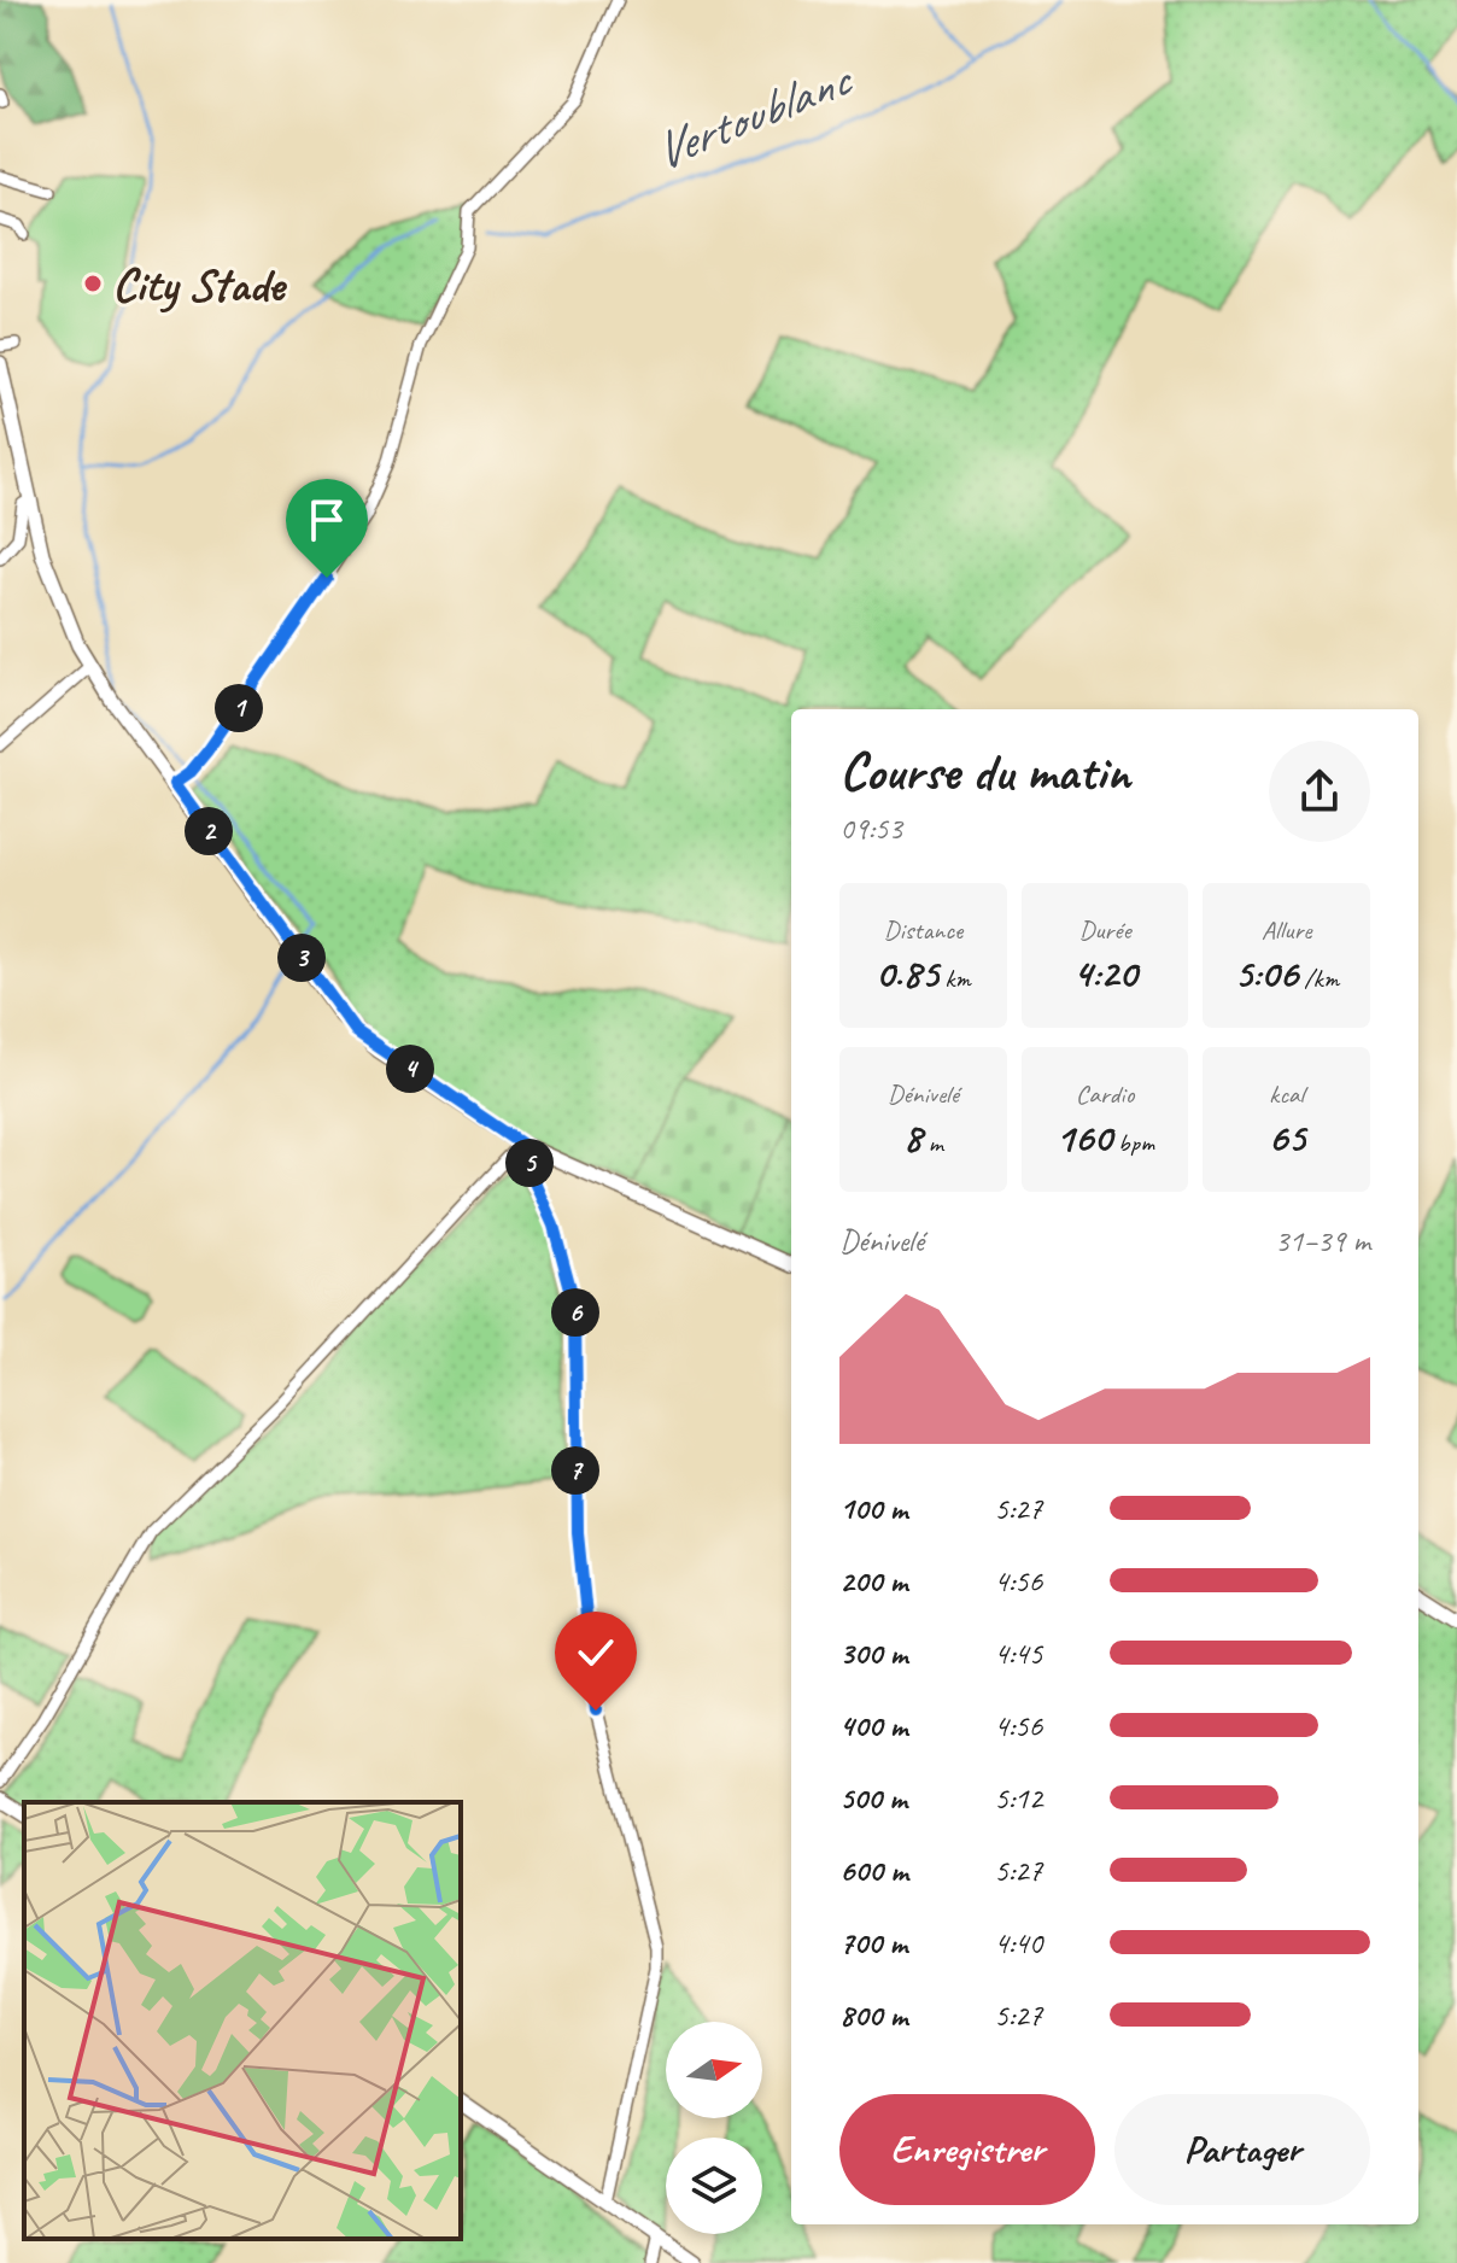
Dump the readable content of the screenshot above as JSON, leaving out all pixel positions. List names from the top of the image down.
{
  "water": ["Vertoublanc"],
  "places": ["City Stade"],
  "north": "right",
  "page": {
    "pins": [
      "1",
      "2",
      "3",
      "4",
      "5",
      "6",
      "7"
    ],
    "heading": ["Course du matin", "09:53"],
    "stats": [
      ["Distance", "0.85 km"],
      ["Durée", "4:20"],
      ["Allure", "5:06 /km"],
      ["Dénivelé", "8 m"],
      ["Cardio", "160 bpm"],
      ["kcal", "65"]
    ],
    "chart": ["Dénivelé", "31–39 m"],
    "list": [
      {
        "name": "100 m",
        "note": "5:27"
      },
      {
        "name": "200 m",
        "note": "4:56"
      },
      {
        "name": "300 m",
        "note": "4:45"
      },
      {
        "name": "400 m",
        "note": "4:56"
      },
      {
        "name": "500 m",
        "note": "5:12"
      },
      {
        "name": "600 m",
        "note": "5:27"
      },
      {
        "name": "700 m",
        "note": "4:40"
      },
      {
        "name": "800 m",
        "note": "5:27"
      }
    ],
    "buttons": ["Enregistrer", "Partager"]
  }
}
